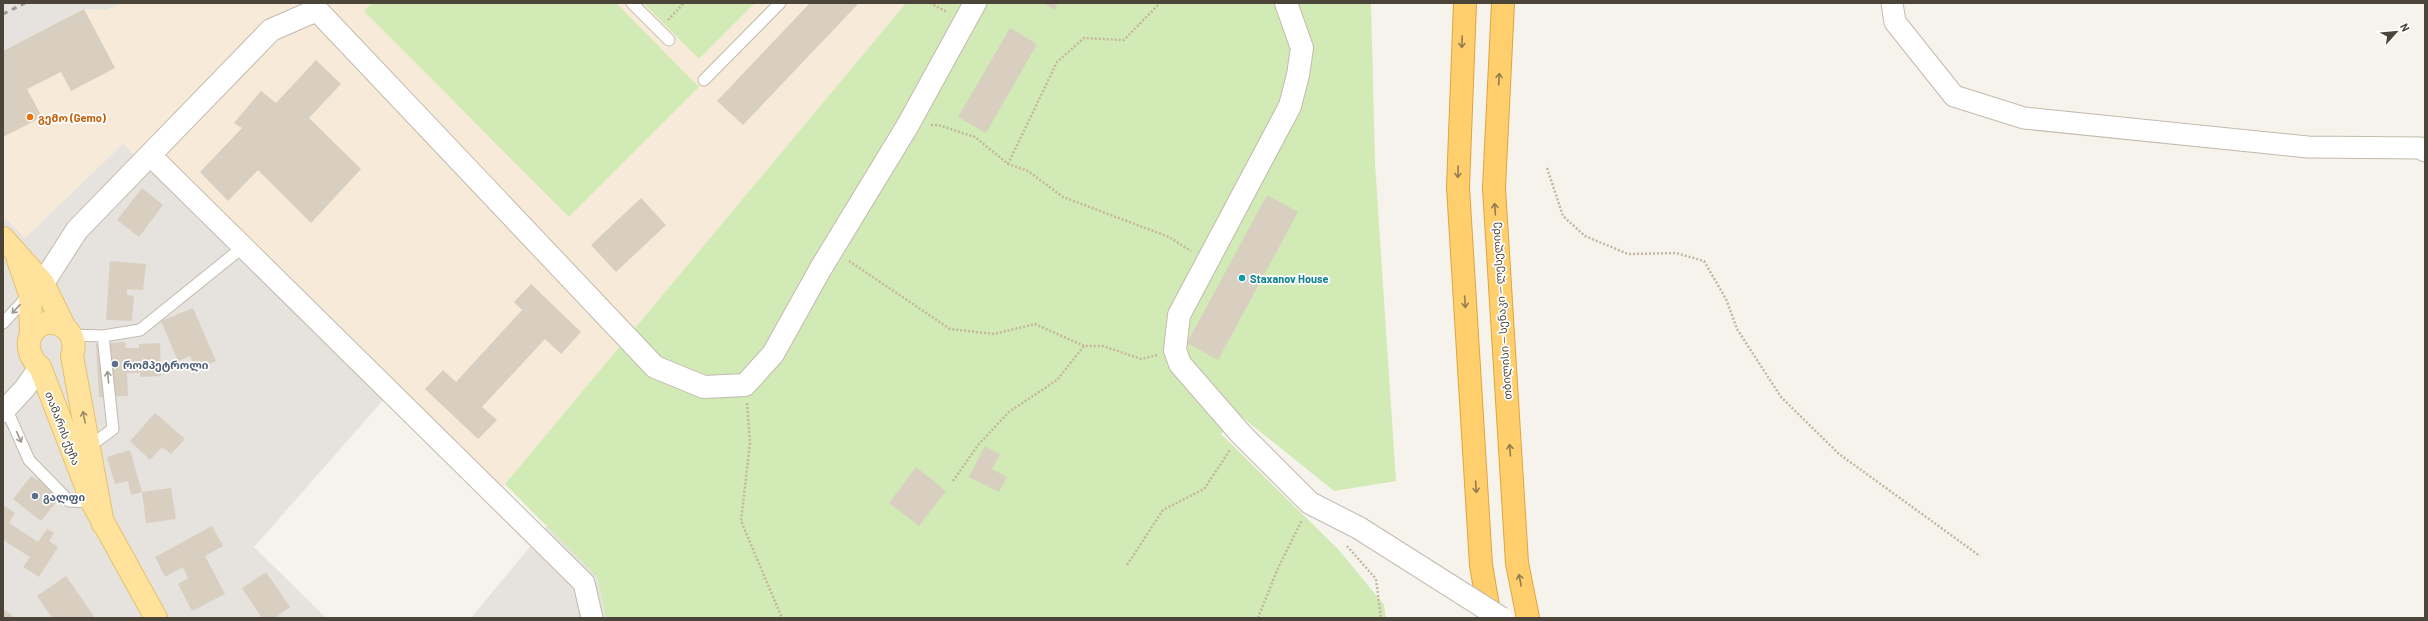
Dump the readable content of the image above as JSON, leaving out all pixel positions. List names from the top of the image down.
{
  "streets": {
    "highway": ["თბილისი — სენაკი — ლესელიძე"],
    "main road": ["თამარის ქუჩა"]
  },
  "places": [
    "გემო (Gemo)",
    "Staxanov House",
    "რომპეტროლი",
    "გალფი"
  ],
  "north": "top right"
}
